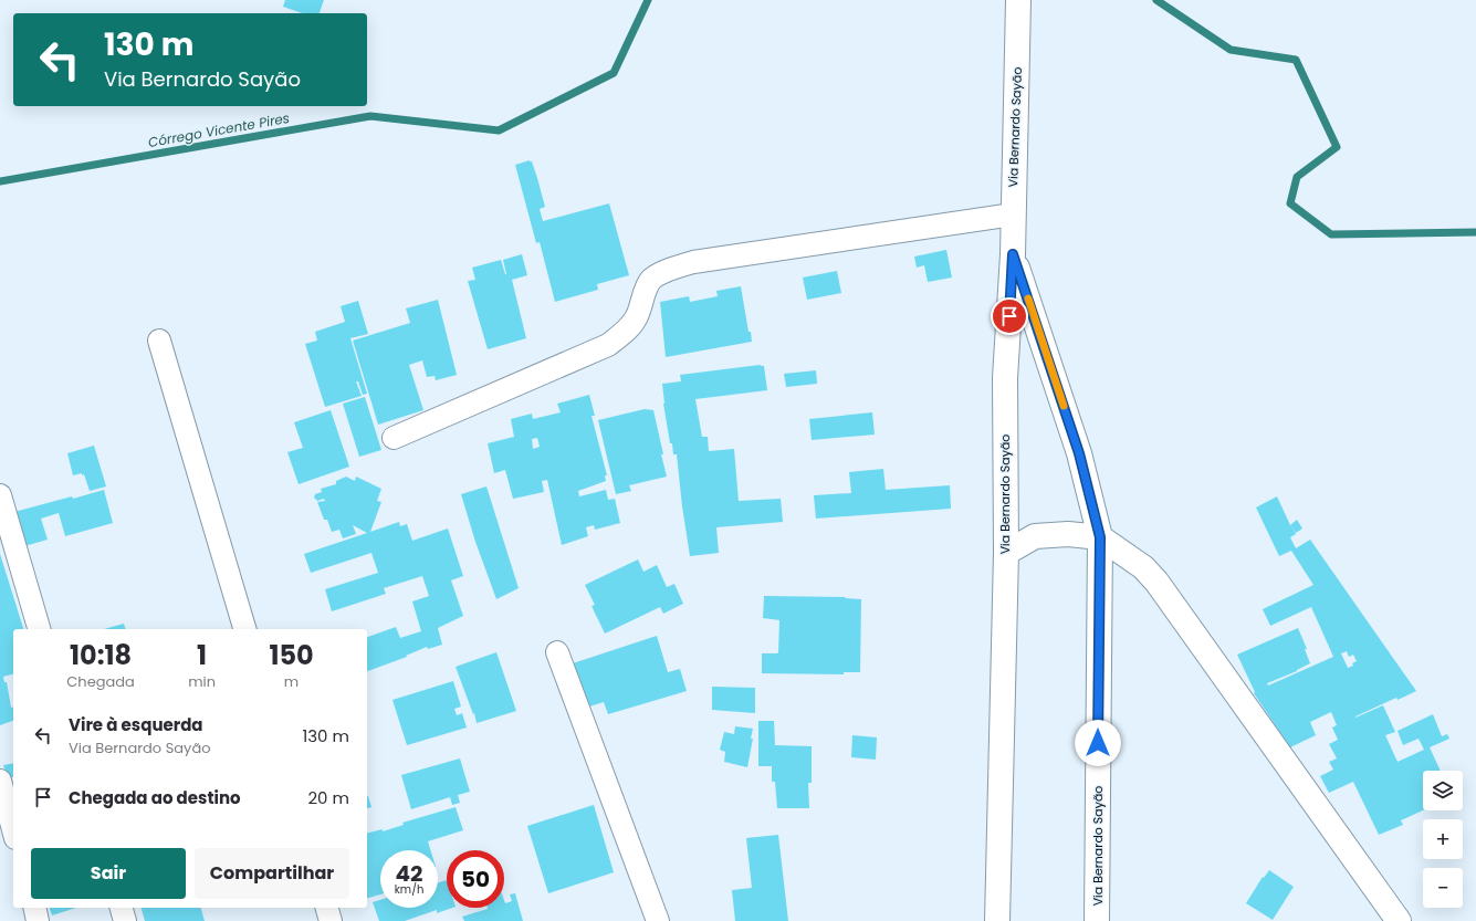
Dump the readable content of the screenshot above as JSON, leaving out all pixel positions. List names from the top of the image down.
{
  "streets": {
    "main road": ["Via Bernardo Sayão"]
  },
  "water": ["Córrego Vicente Pires"],
  "page": {
    "turn": ["130 m", "Via Bernardo Sayão"],
    "eta": [
      "10:18",
      "Chegada",
      "1",
      "min",
      "150",
      "m"
    ],
    "list": [
      {
        "name": "Vire à esquerda",
        "note": "Via Bernardo Sayão",
        "value": "130 m"
      },
      {
        "name": "Chegada ao destino",
        "value": "20 m"
      }
    ],
    "map_buttons": ["+", "−"],
    "buttons": ["Sair", "Compartilhar"],
    "speed": "42 km/h",
    "limit": "50"
  }
}
